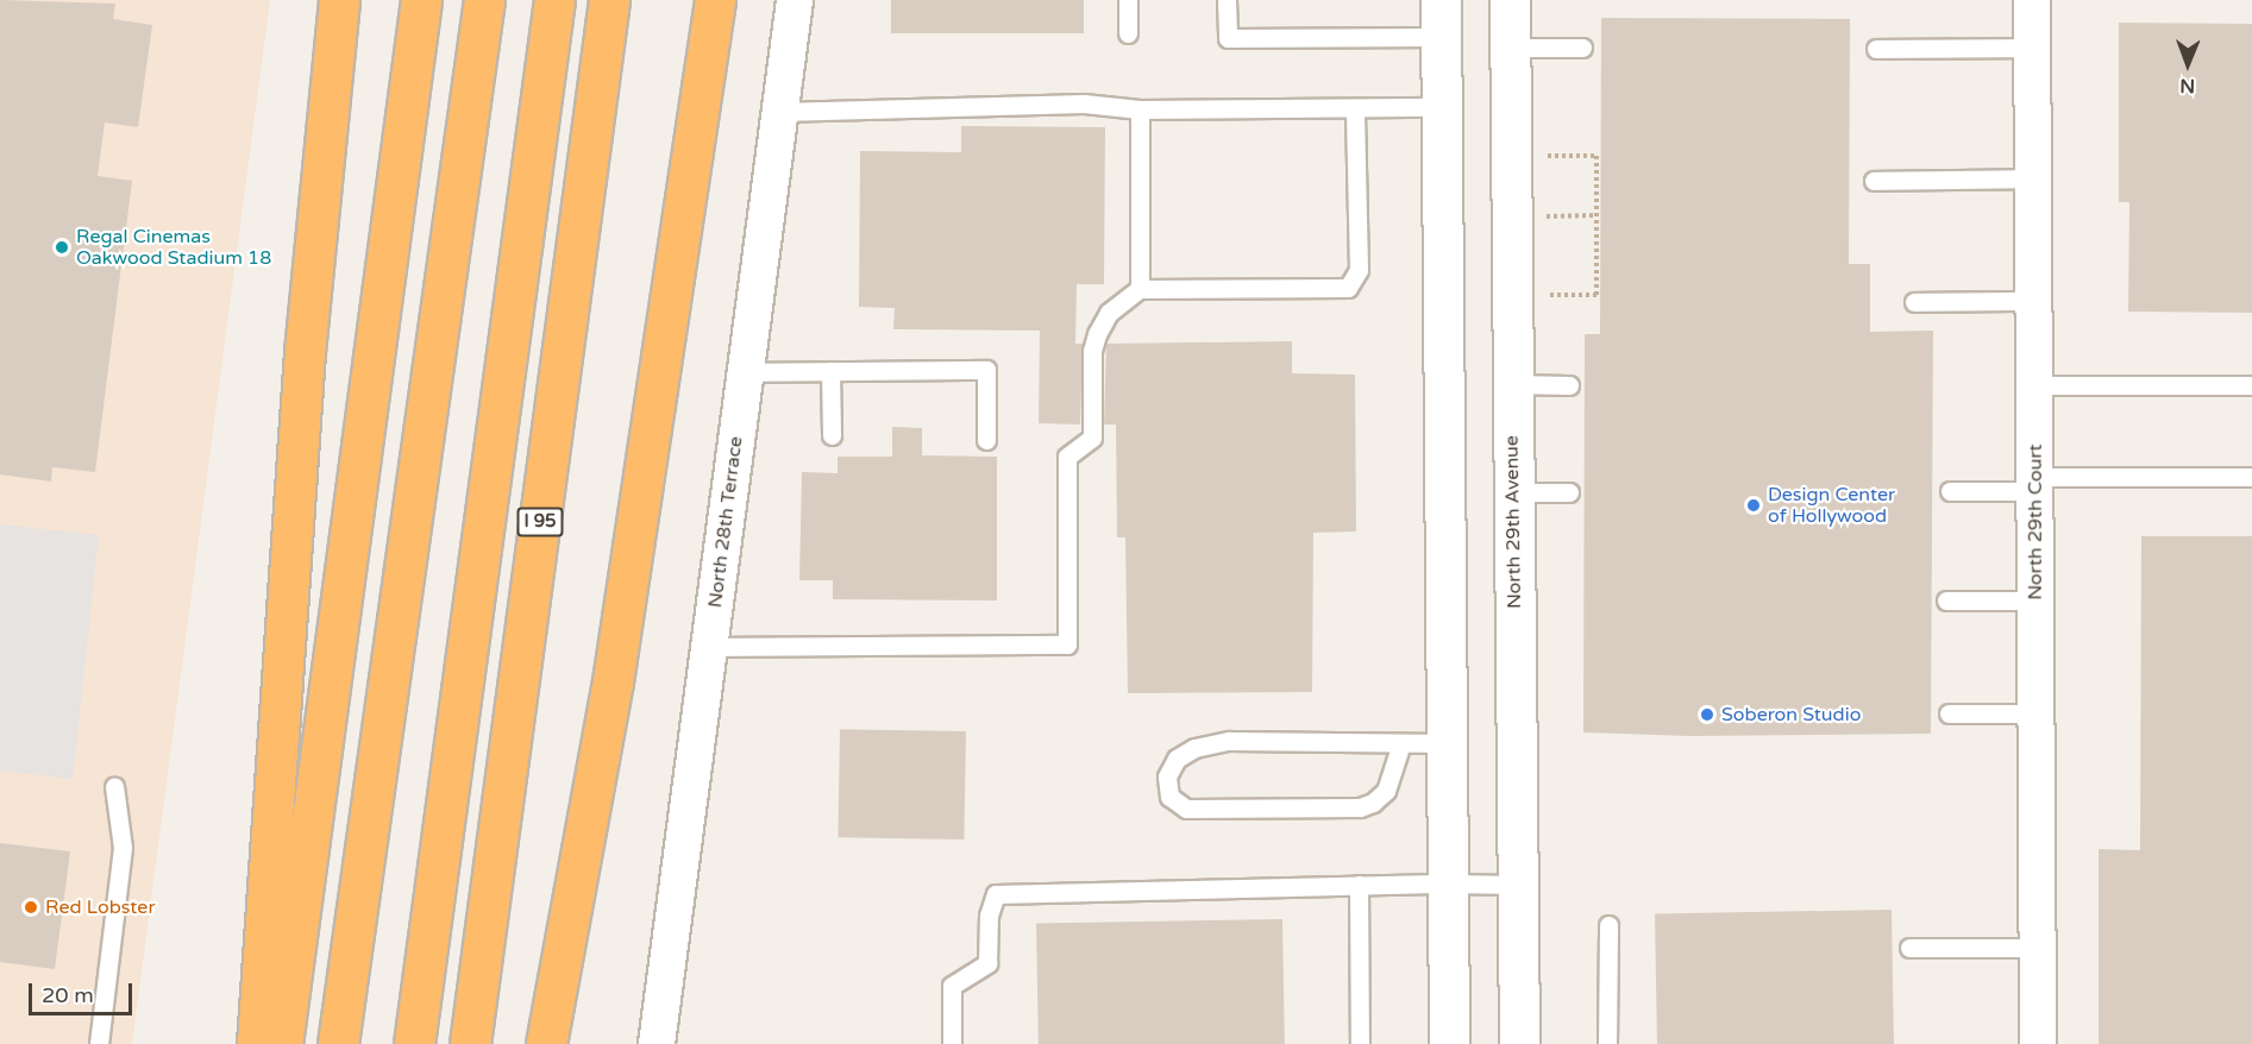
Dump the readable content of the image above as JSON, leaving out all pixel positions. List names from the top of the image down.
{
  "streets": {
    "highway": ["I 95"],
    "street": ["North 28th Terrace", "North 29th Avenue", "North 29th Court"]
  },
  "places": [
    "Regal Cinemas Oakwood Stadium 18",
    "Design Center of Hollywood",
    "Soberon Studio",
    "Red Lobster"
  ],
  "scale_bar": "20 m",
  "north": "bottom"
}
